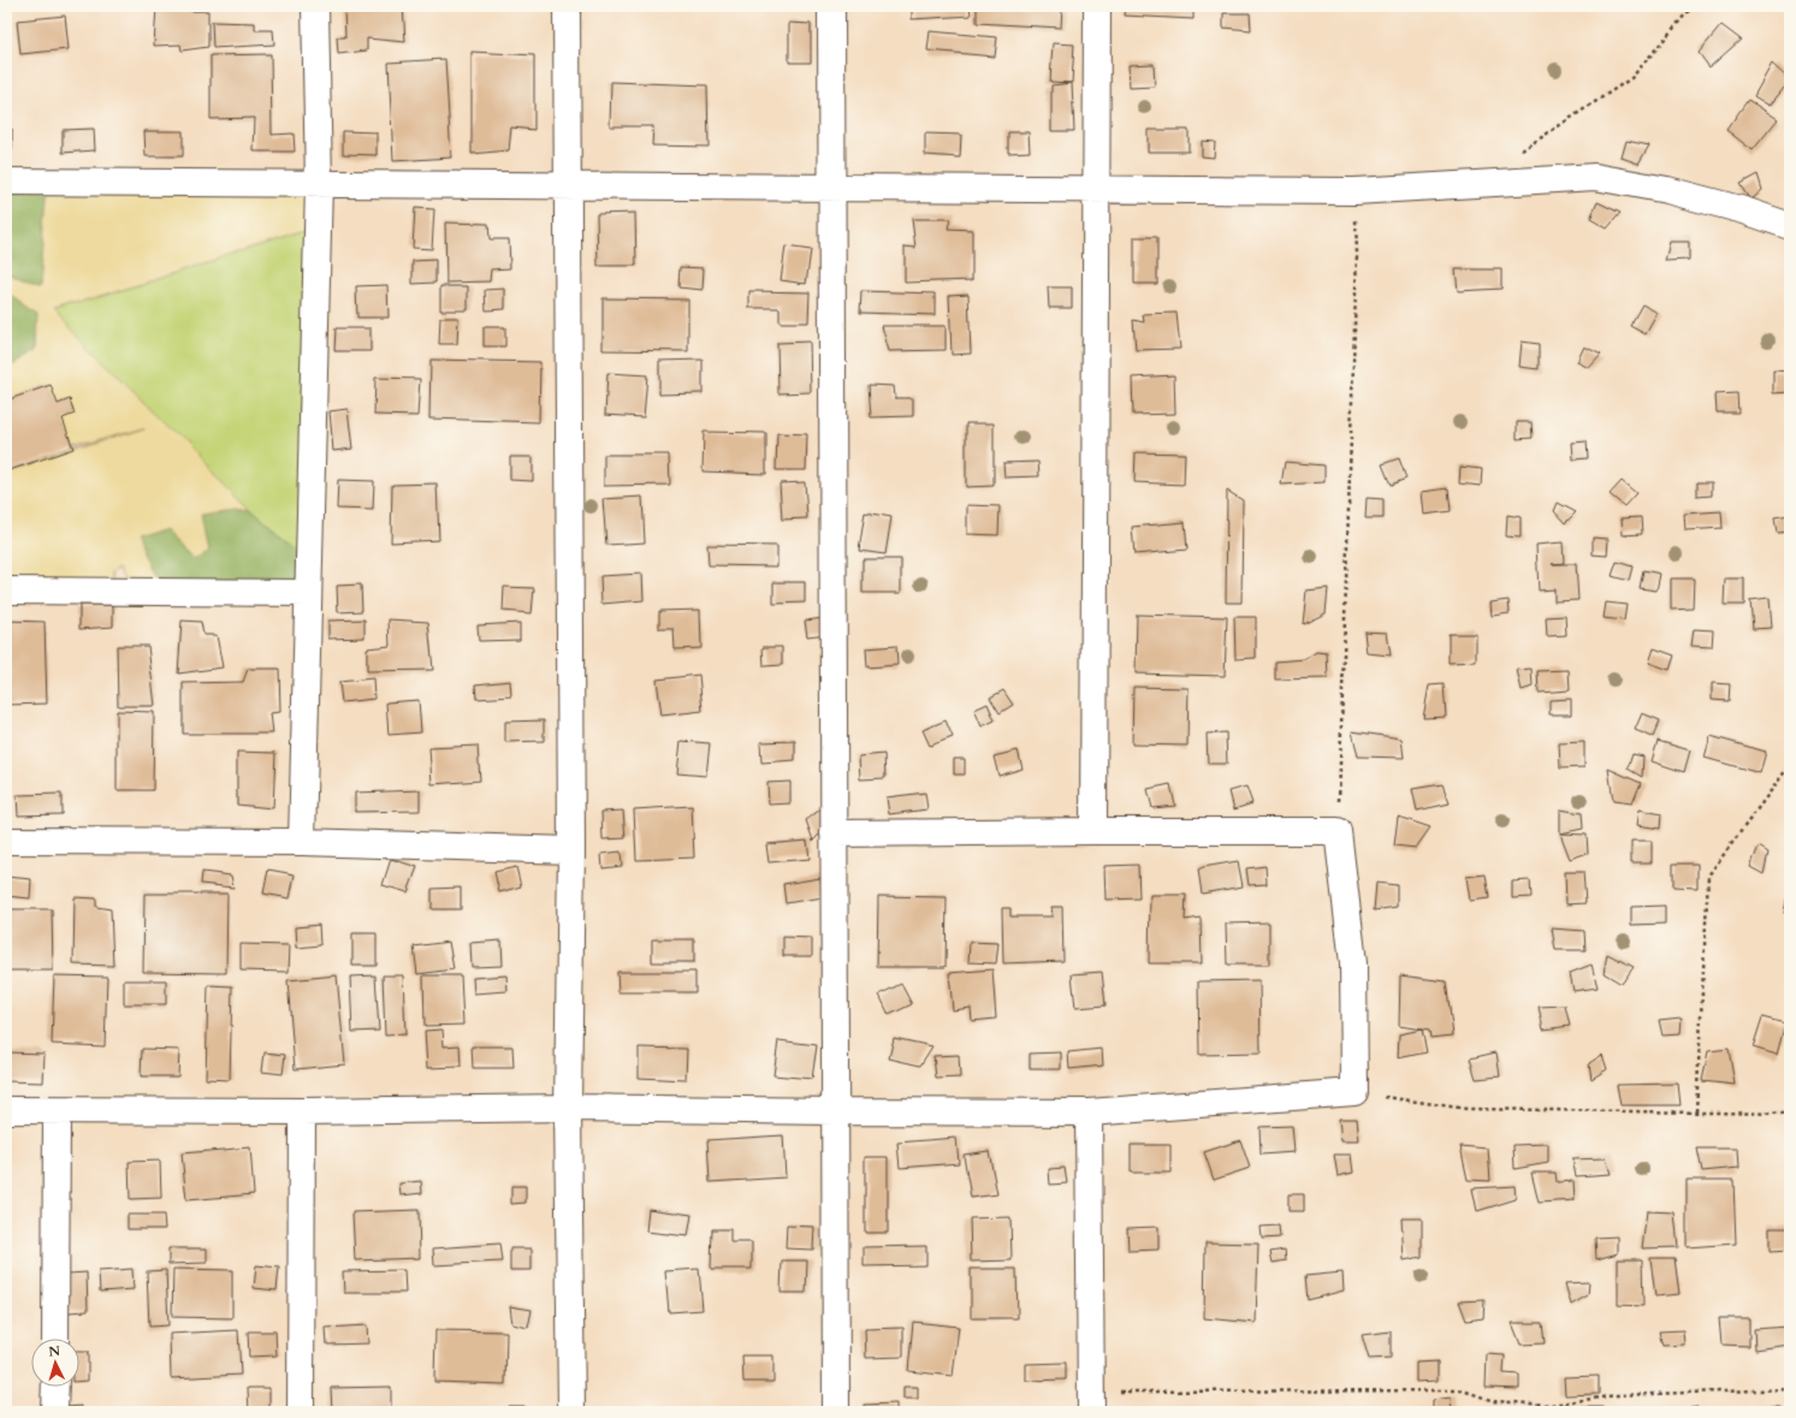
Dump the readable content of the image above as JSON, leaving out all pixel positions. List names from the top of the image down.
{
  "north": "top"
}
